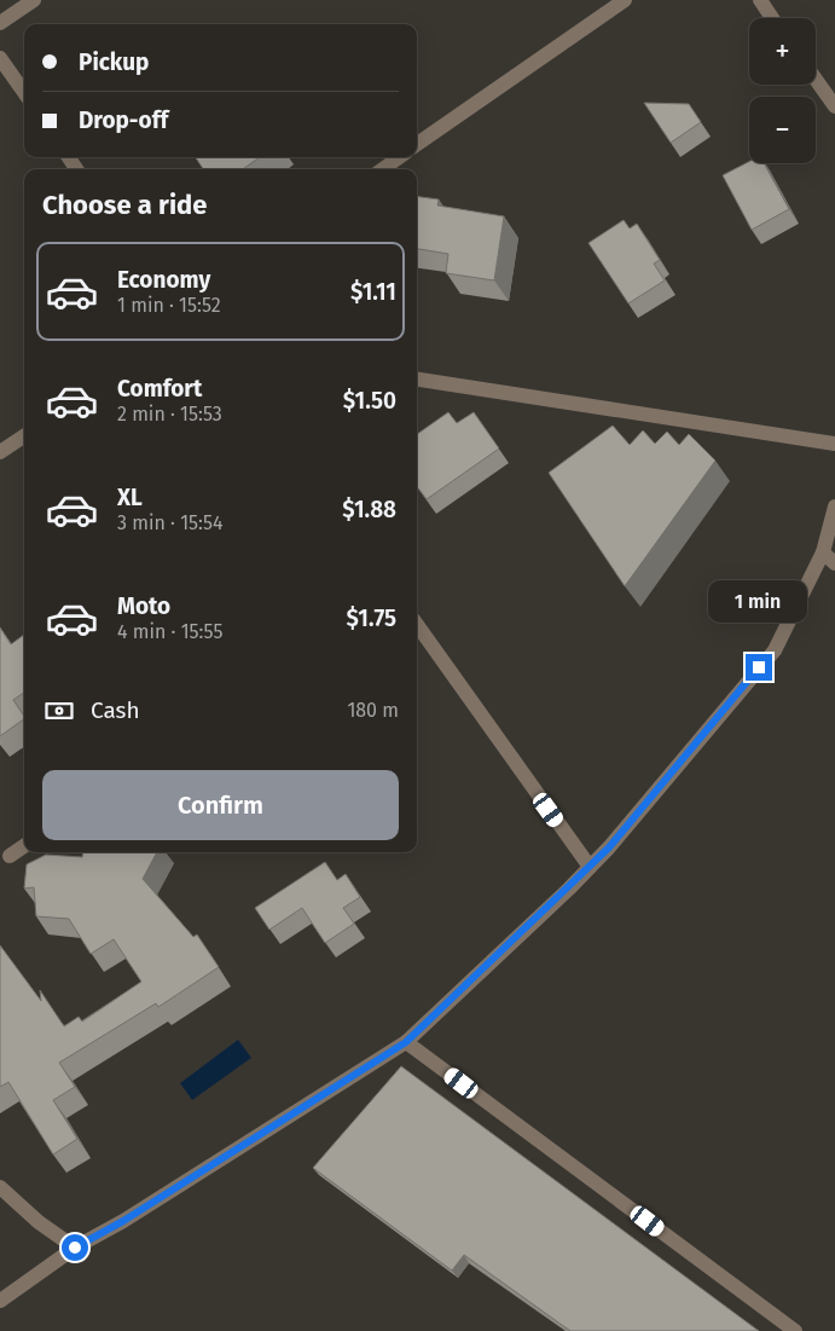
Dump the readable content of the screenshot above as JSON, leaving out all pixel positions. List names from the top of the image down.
{
  "page": {
    "map_buttons": ["+", "−"],
    "banner": ["Pickup", "Drop-off"],
    "heading": "Choose a ride",
    "list": [
      {
        "name": "Economy",
        "note": "1 min · 15:52",
        "value": "$1.11"
      },
      {
        "name": "Comfort",
        "note": "2 min · 15:53",
        "value": "$1.50"
      },
      {
        "name": "XL",
        "note": "3 min · 15:54",
        "value": "$1.88"
      },
      {
        "name": "Moto",
        "note": "4 min · 15:55",
        "value": "$1.75"
      }
    ],
    "bubble": "1 min",
    "pay": ["Cash", "180 m"],
    "buttons": "Confirm"
  }
}
